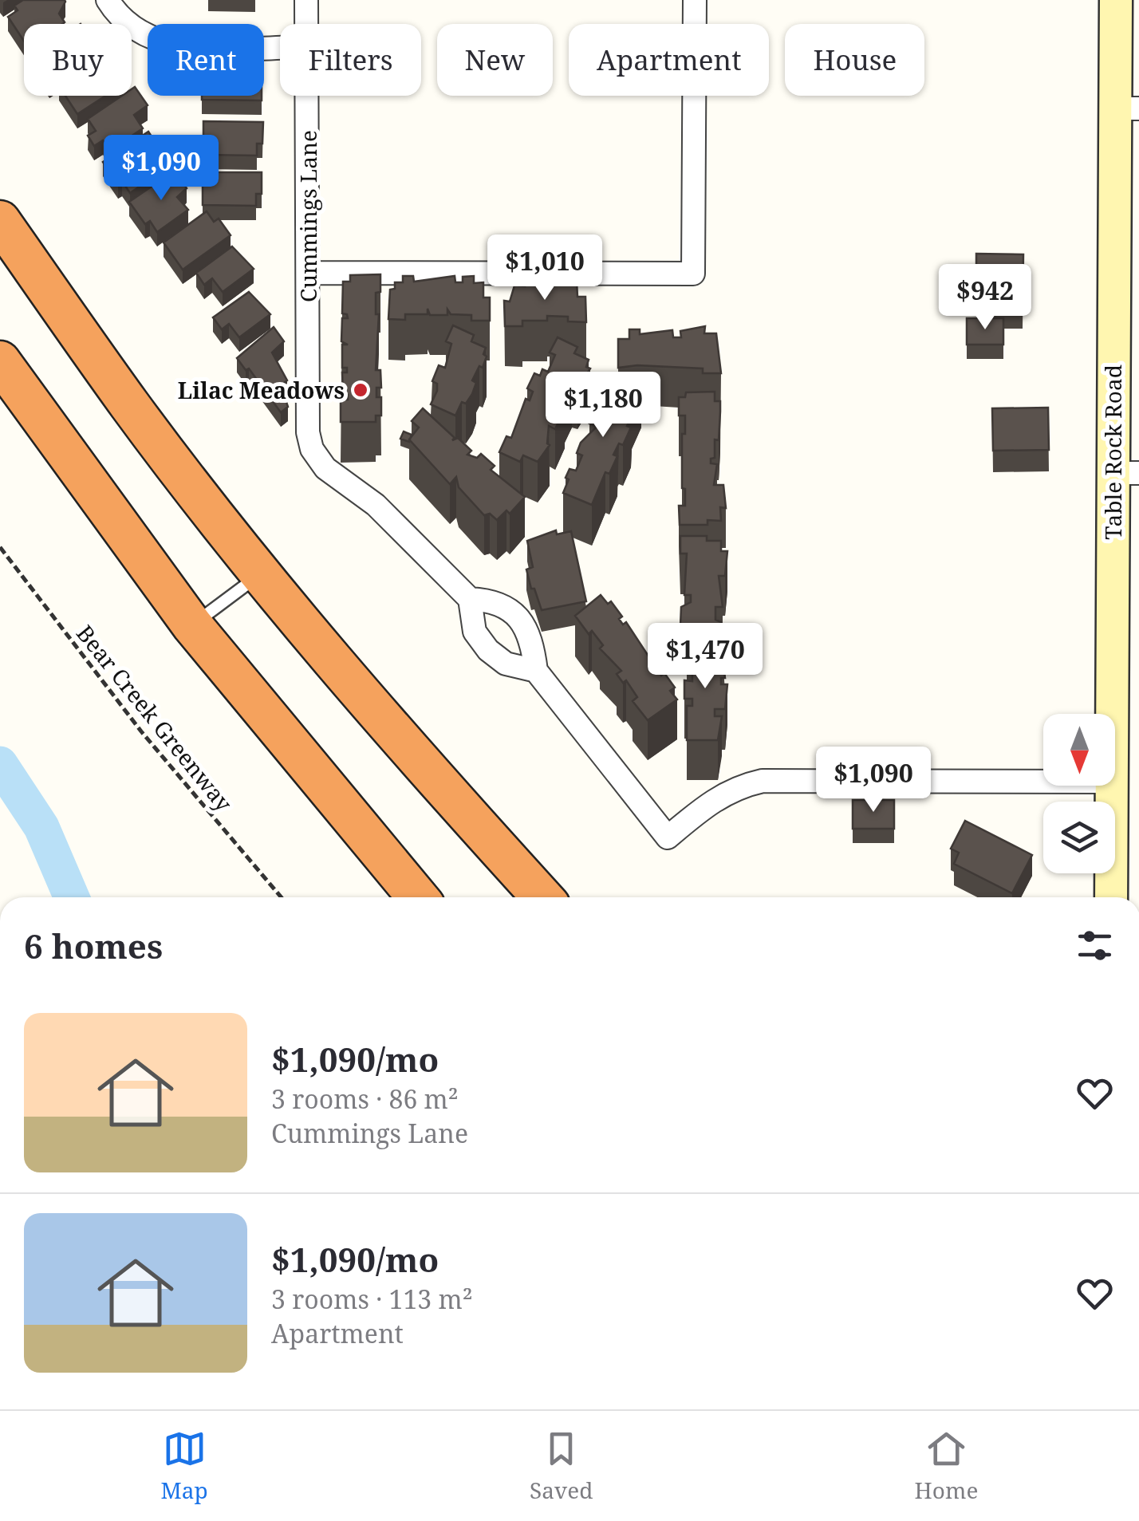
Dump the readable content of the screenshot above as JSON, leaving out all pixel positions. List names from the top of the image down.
{
  "streets": {
    "main road": ["Table Rock Road"],
    "street": ["Cummings Lane"],
    "path": ["Bear Creek Greenway"]
  },
  "places": ["Lilac Meadows"],
  "north": "bottom",
  "page": {
    "chip": [
      "Buy",
      "Rent",
      "Filters",
      "New",
      "Apartment",
      "House"
    ],
    "price": [
      "$1,090",
      "$1,010",
      "$942",
      "$1,180",
      "$1,470",
      "$1,090"
    ],
    "heading": "6 homes",
    "list": [
      {
        "name": "$1,090/mo",
        "note": "3 rooms · 86 m² · Cummings Lane"
      },
      {
        "name": "$1,090/mo",
        "note": "3 rooms · 113 m² · Apartment"
      }
    ],
    "tabs": ["Map", "Saved", "Home"]
  }
}
